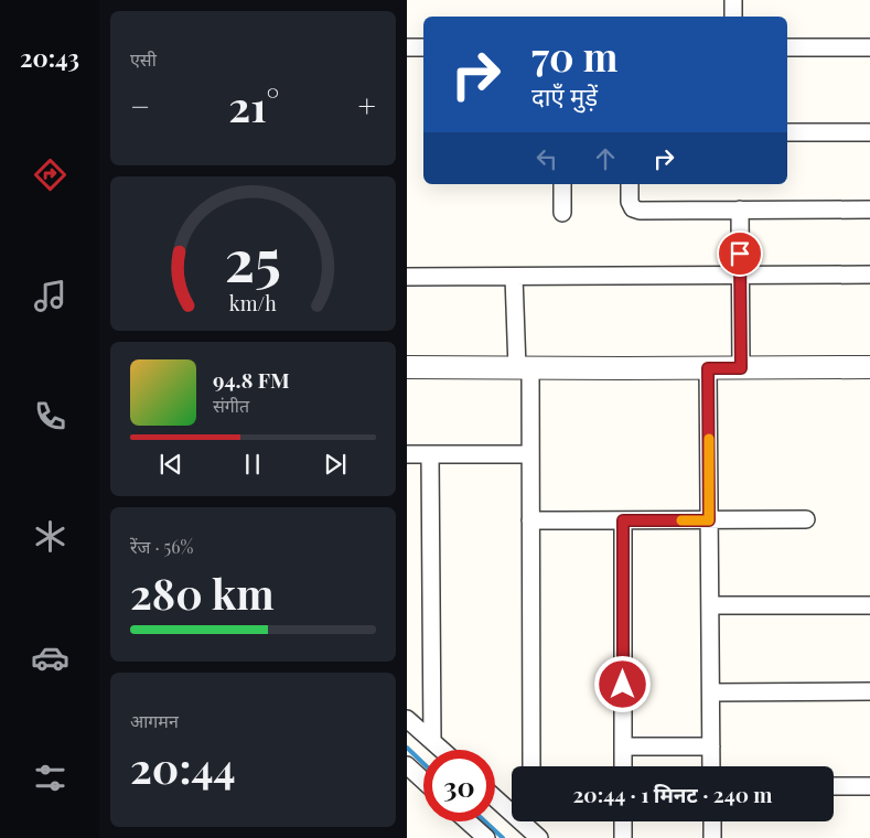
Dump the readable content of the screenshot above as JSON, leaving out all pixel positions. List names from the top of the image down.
{
  "page": {
    "tabs": "20:43",
    "tile": [
      "एसी",
      ["रेंज · 56%", "280 km"],
      ["आगमन", "20:44"]
    ],
    "turn": ["70 m", "दाएँ मुड़ें"],
    "heat": ["−", "21°", "+"],
    "song": ["94.8 FM", "संगीत"],
    "limit": "30",
    "trip": "20:44 · 1 मिनट · 240 m",
    "gauge": ["25", "km/h"]
  }
}
